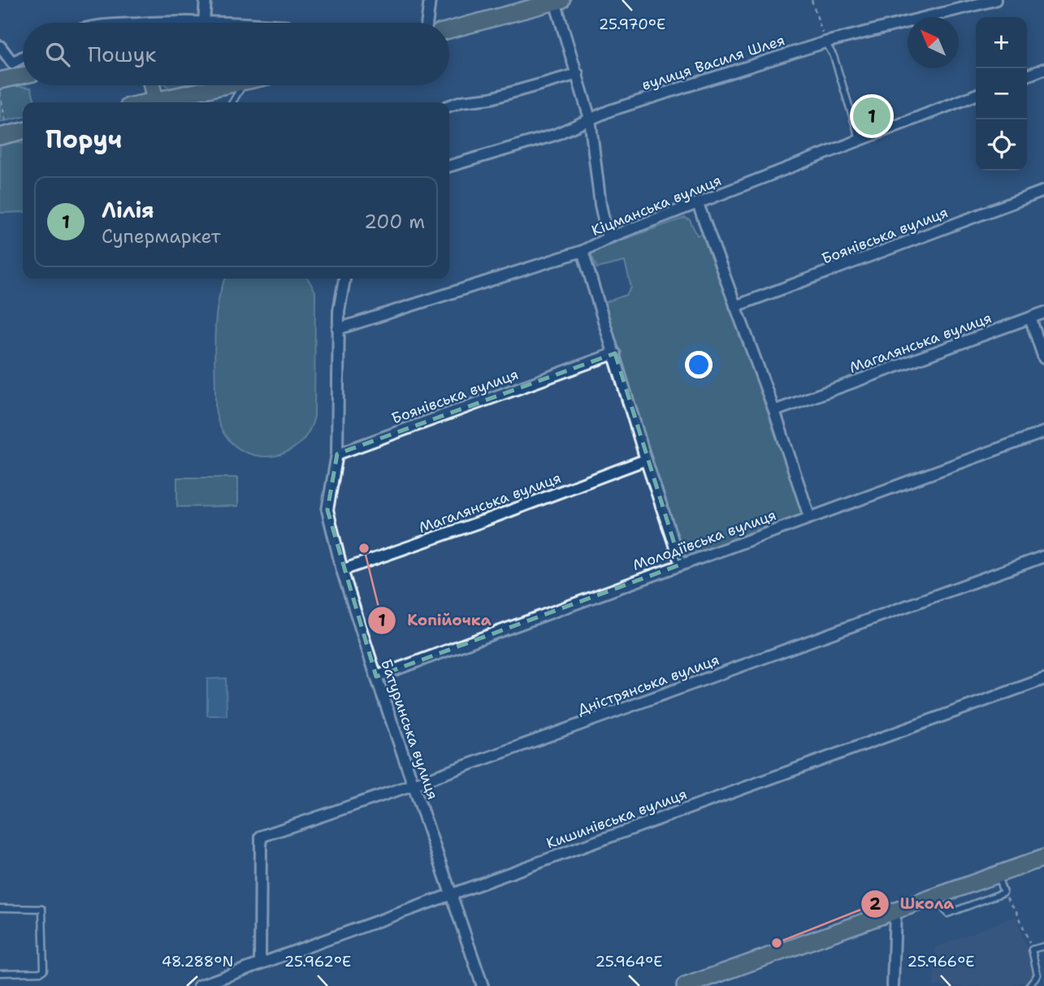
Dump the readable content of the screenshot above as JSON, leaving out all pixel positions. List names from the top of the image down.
{
  "streets": {
    "street": [
      "вулиця Василя Шлея",
      "Кіцманська вулиця",
      "Боянівська вулиця",
      "Магалянська вулиця",
      "Молодіївська вулиця",
      "Дністрянська вулиця",
      "Батуринська вулиця",
      "Кишинівська вулиця"
    ]
  },
  "crossings": [
    ["Кіцманська вулиця", "Батуринська вулиця"],
    ["Боянівська вулиця", "Батуринська вулиця"],
    ["Магалянська вулиця", "Батуринська вулиця"],
    ["Молодіївська вулиця", "Батуринська вулиця"],
    ["Дністрянська вулиця", "Батуринська вулиця"],
    ["Дністрянська вулиця", "Кишинівська вулиця"],
    ["Батуринська вулиця", "Кишинівська вулиця"]
  ],
  "places": ["Копійочка", "Школа"],
  "north": "top left",
  "page": {
    "map_buttons": ["+", "−"],
    "search": "Пошук",
    "pins": "1",
    "heading": "Поруч",
    "list": [
      {
        "mark": "1",
        "name": "Лілія",
        "note": "Супермаркет",
        "value": "200 m"
      }
    ]
  },
  "coordinates": [
    "25.970°E",
    "25.962°E",
    "25.964°E",
    "25.966°E",
    "48.288°N"
  ]
}
